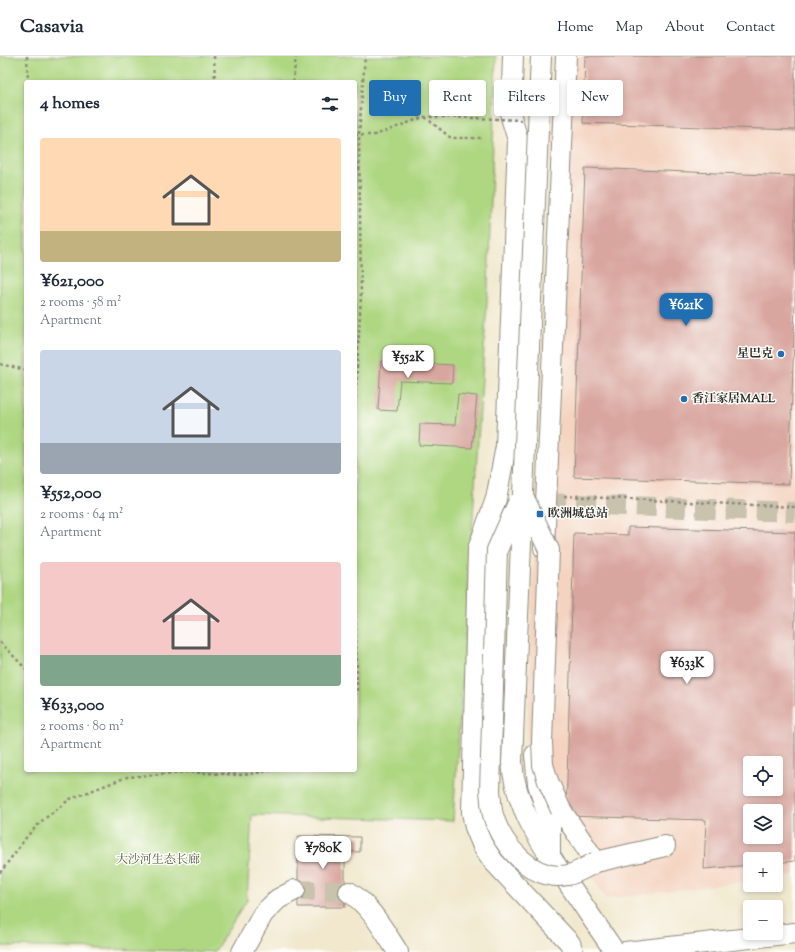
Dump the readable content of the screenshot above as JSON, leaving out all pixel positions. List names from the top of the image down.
{
  "parks": ["大沙河生态长廊"],
  "places": {
    "other": ["星巴克", "香江家居MALL"],
    "transit": ["欧洲城总站"]
  },
  "page": {
    "header": "Casavia",
    "nav": [
      "Home",
      "Map",
      "About",
      "Contact"
    ],
    "chip": [
      "Buy",
      "Rent",
      "Filters",
      "New"
    ],
    "heading": "4 homes",
    "list": [
      {
        "name": "¥621,000",
        "note": "2 rooms · 58 m² · Apartment"
      },
      {
        "name": "¥552,000",
        "note": "2 rooms · 64 m² · Apartment"
      },
      {
        "name": "¥633,000",
        "note": "2 rooms · 80 m² · Apartment"
      }
    ],
    "price": [
      "¥621K",
      "¥552K",
      "¥633K",
      "¥780K"
    ],
    "map_buttons": ["+", "−"]
  }
}
